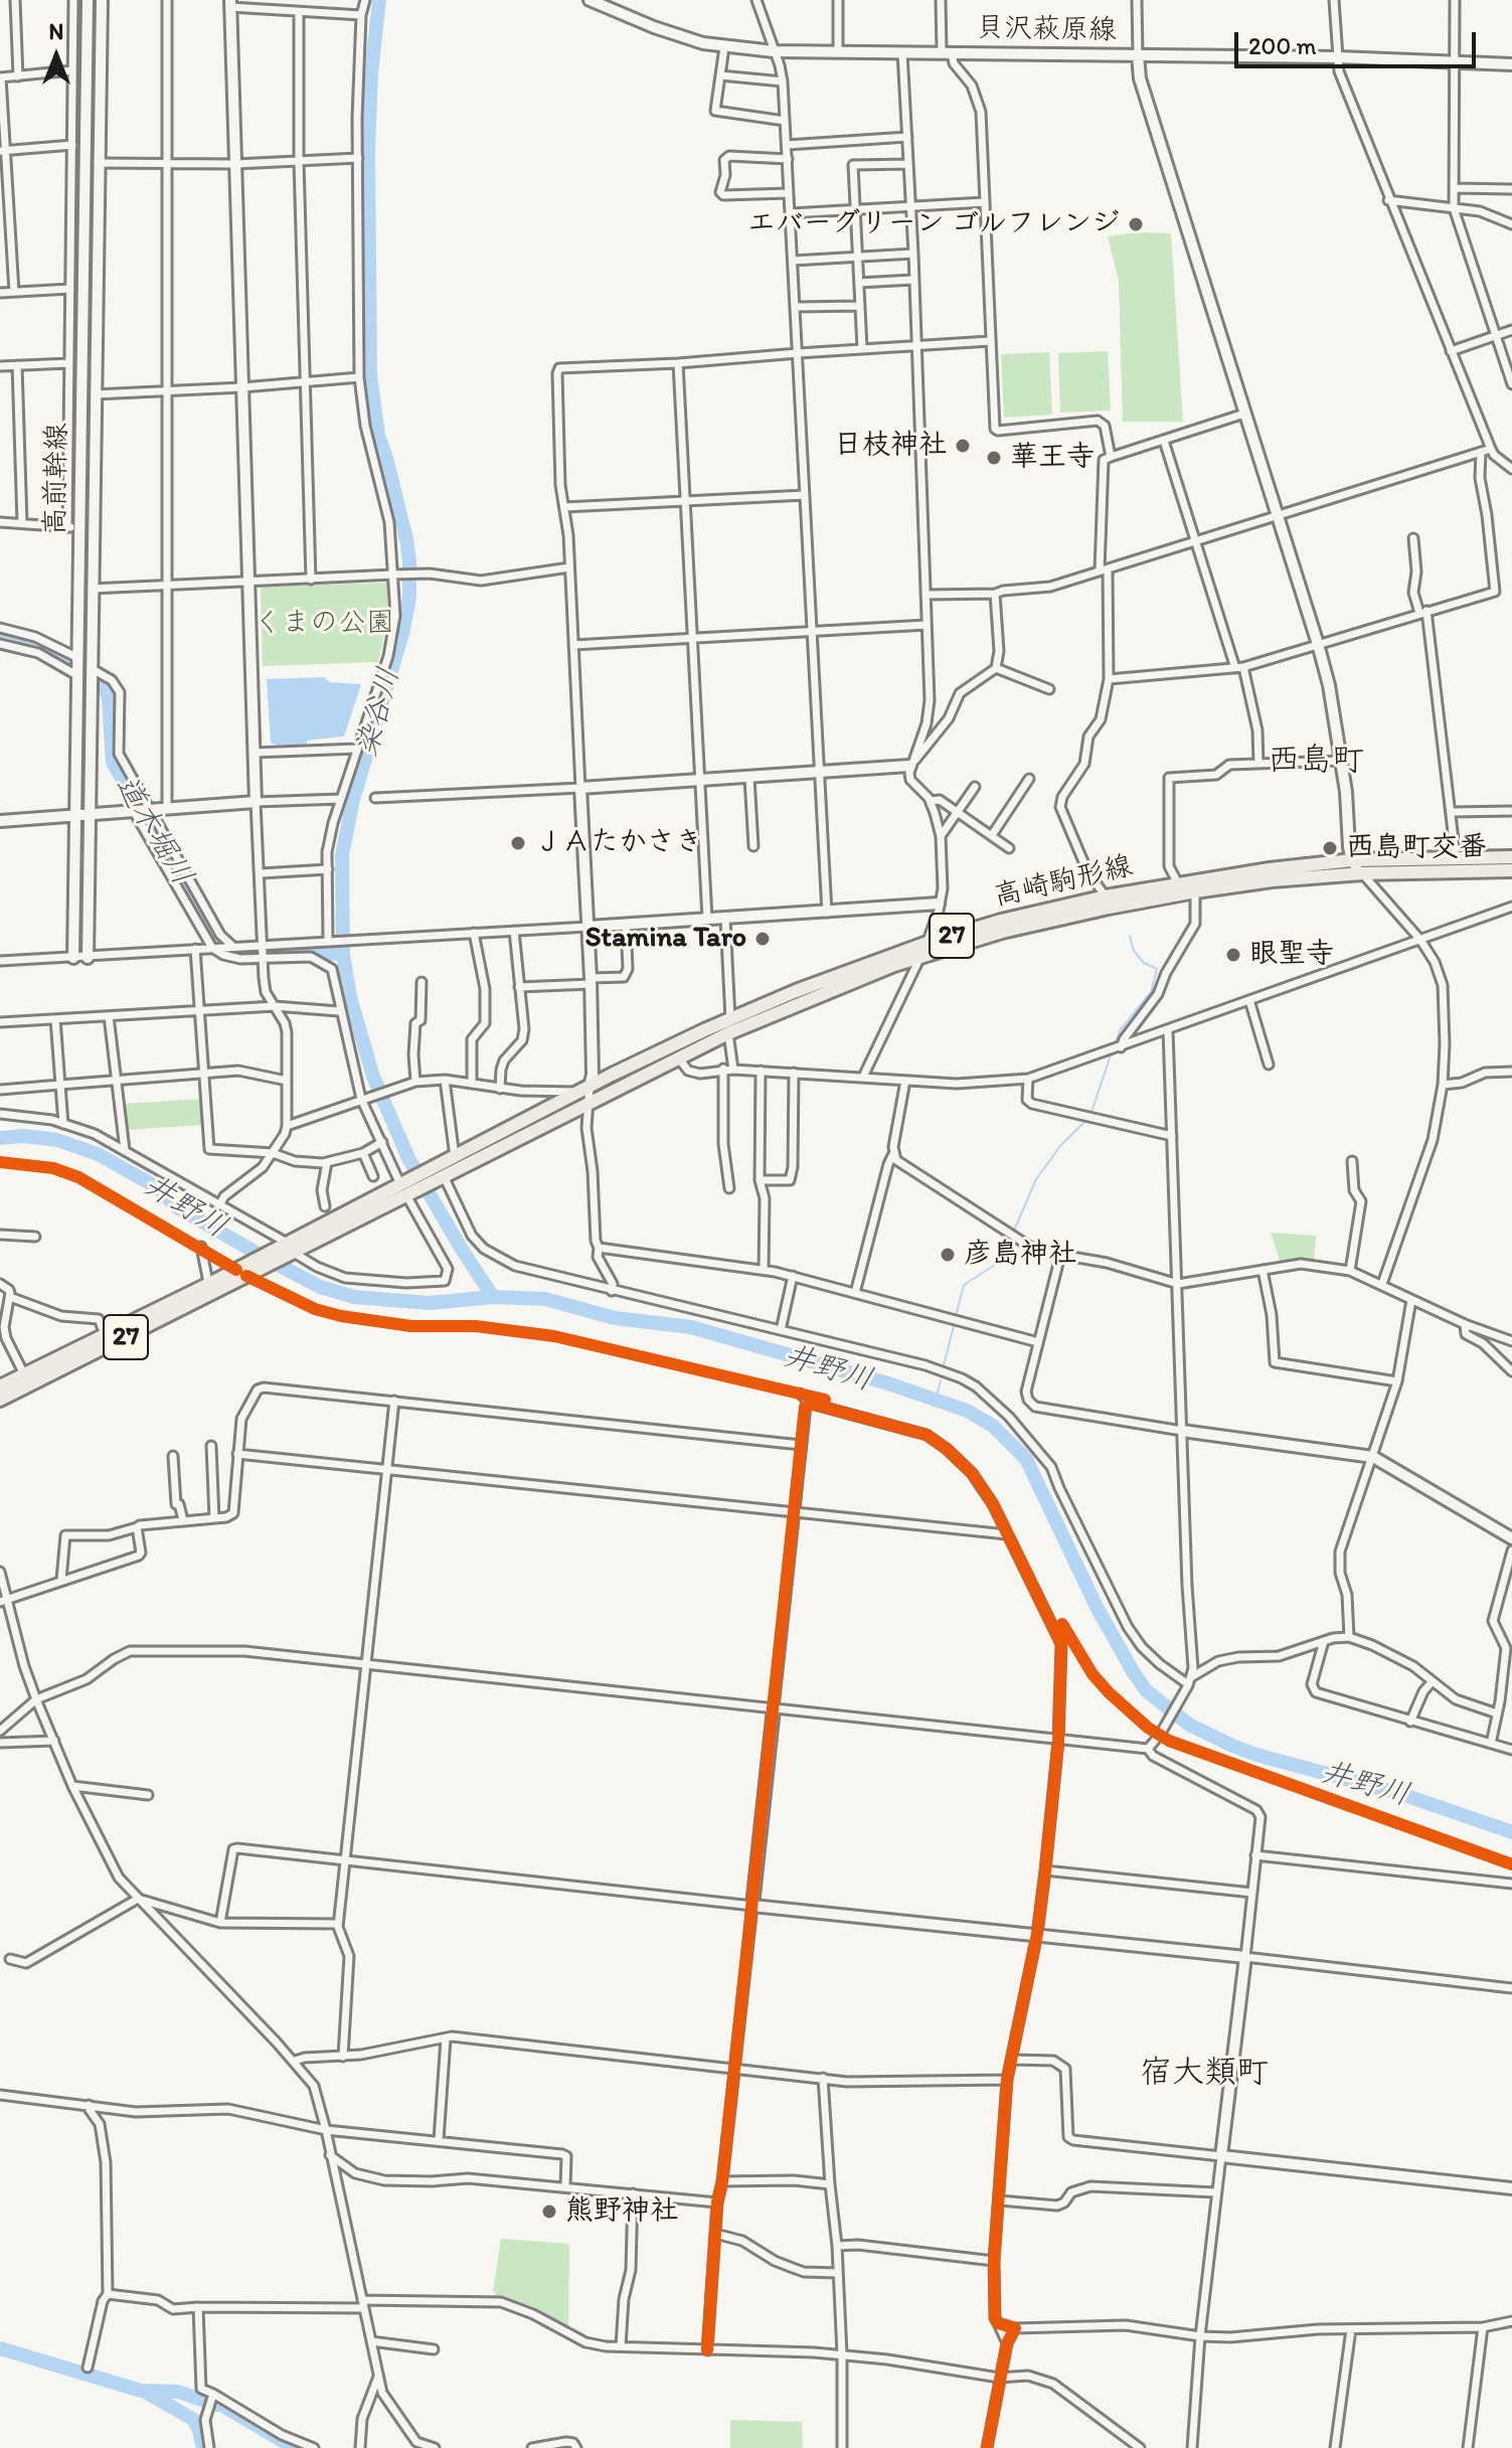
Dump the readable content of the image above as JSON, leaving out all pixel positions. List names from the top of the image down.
{
  "streets": {
    "main road": ["高崎駒形線", "27"],
    "street": ["貝沢萩原線", "高前幹線"]
  },
  "crossings": [
    ["高崎駒形線", "27"]
  ],
  "districts": ["西島町", "宿大類町"],
  "water": ["染谷川", "道木堀川", "井野川"],
  "parks": ["くまの公園"],
  "places": [
    "エバーグリーン ゴルフレンジ",
    "日枝神社",
    "華王寺",
    "ＪＡたかさき",
    "西島町交番",
    "Stamina Taro",
    "眼聖寺",
    "彦島神社",
    "熊野神社"
  ],
  "scale_bar": "200 m",
  "north": "top"
}
